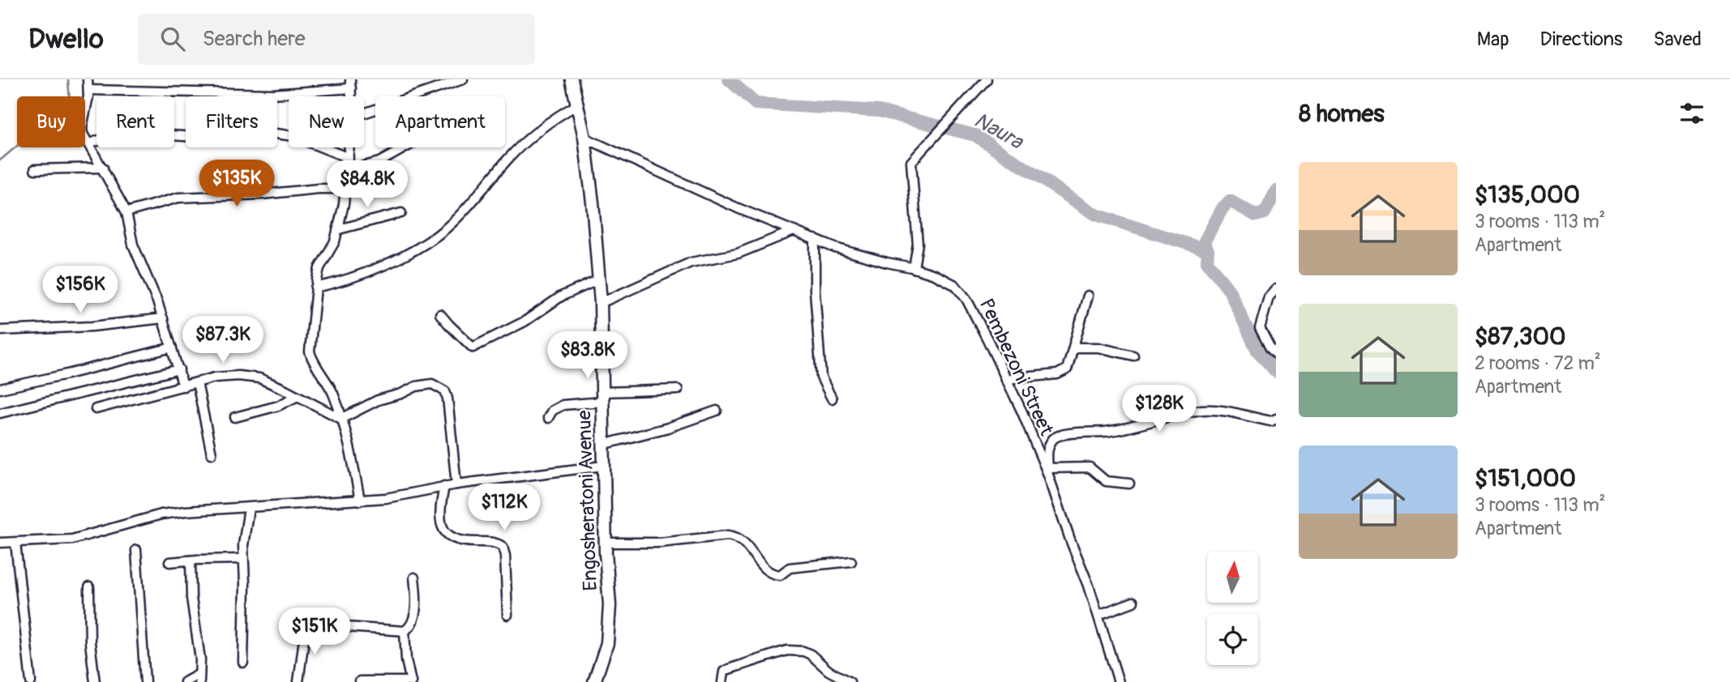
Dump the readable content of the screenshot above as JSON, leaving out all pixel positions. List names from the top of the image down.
{
  "streets": {
    "street": ["Pembezoni Street", "Engosheratoni Avenue"]
  },
  "crossings": [
    ["Pembezoni Street", "Engosheratoni Avenue"]
  ],
  "water": ["Naura"],
  "north": "top",
  "page": {
    "header": "Dwello",
    "search": "Search here",
    "nav": ["Map", "Directions", "Saved"],
    "heading": "8 homes",
    "chip": [
      "Buy",
      "Rent",
      "Filters",
      "New",
      "Apartment"
    ],
    "list": [
      {
        "name": "$135,000",
        "note": "3 rooms · 113 m² · Apartment"
      },
      {
        "name": "$87,300",
        "note": "2 rooms · 72 m² · Apartment"
      },
      {
        "name": "$151,000",
        "note": "3 rooms · 113 m² · Apartment"
      }
    ],
    "price": [
      "$135K",
      "$84.8K",
      "$156K",
      "$87.3K",
      "$83.8K",
      "$128K",
      "$112K",
      "$151K"
    ]
  }
}
